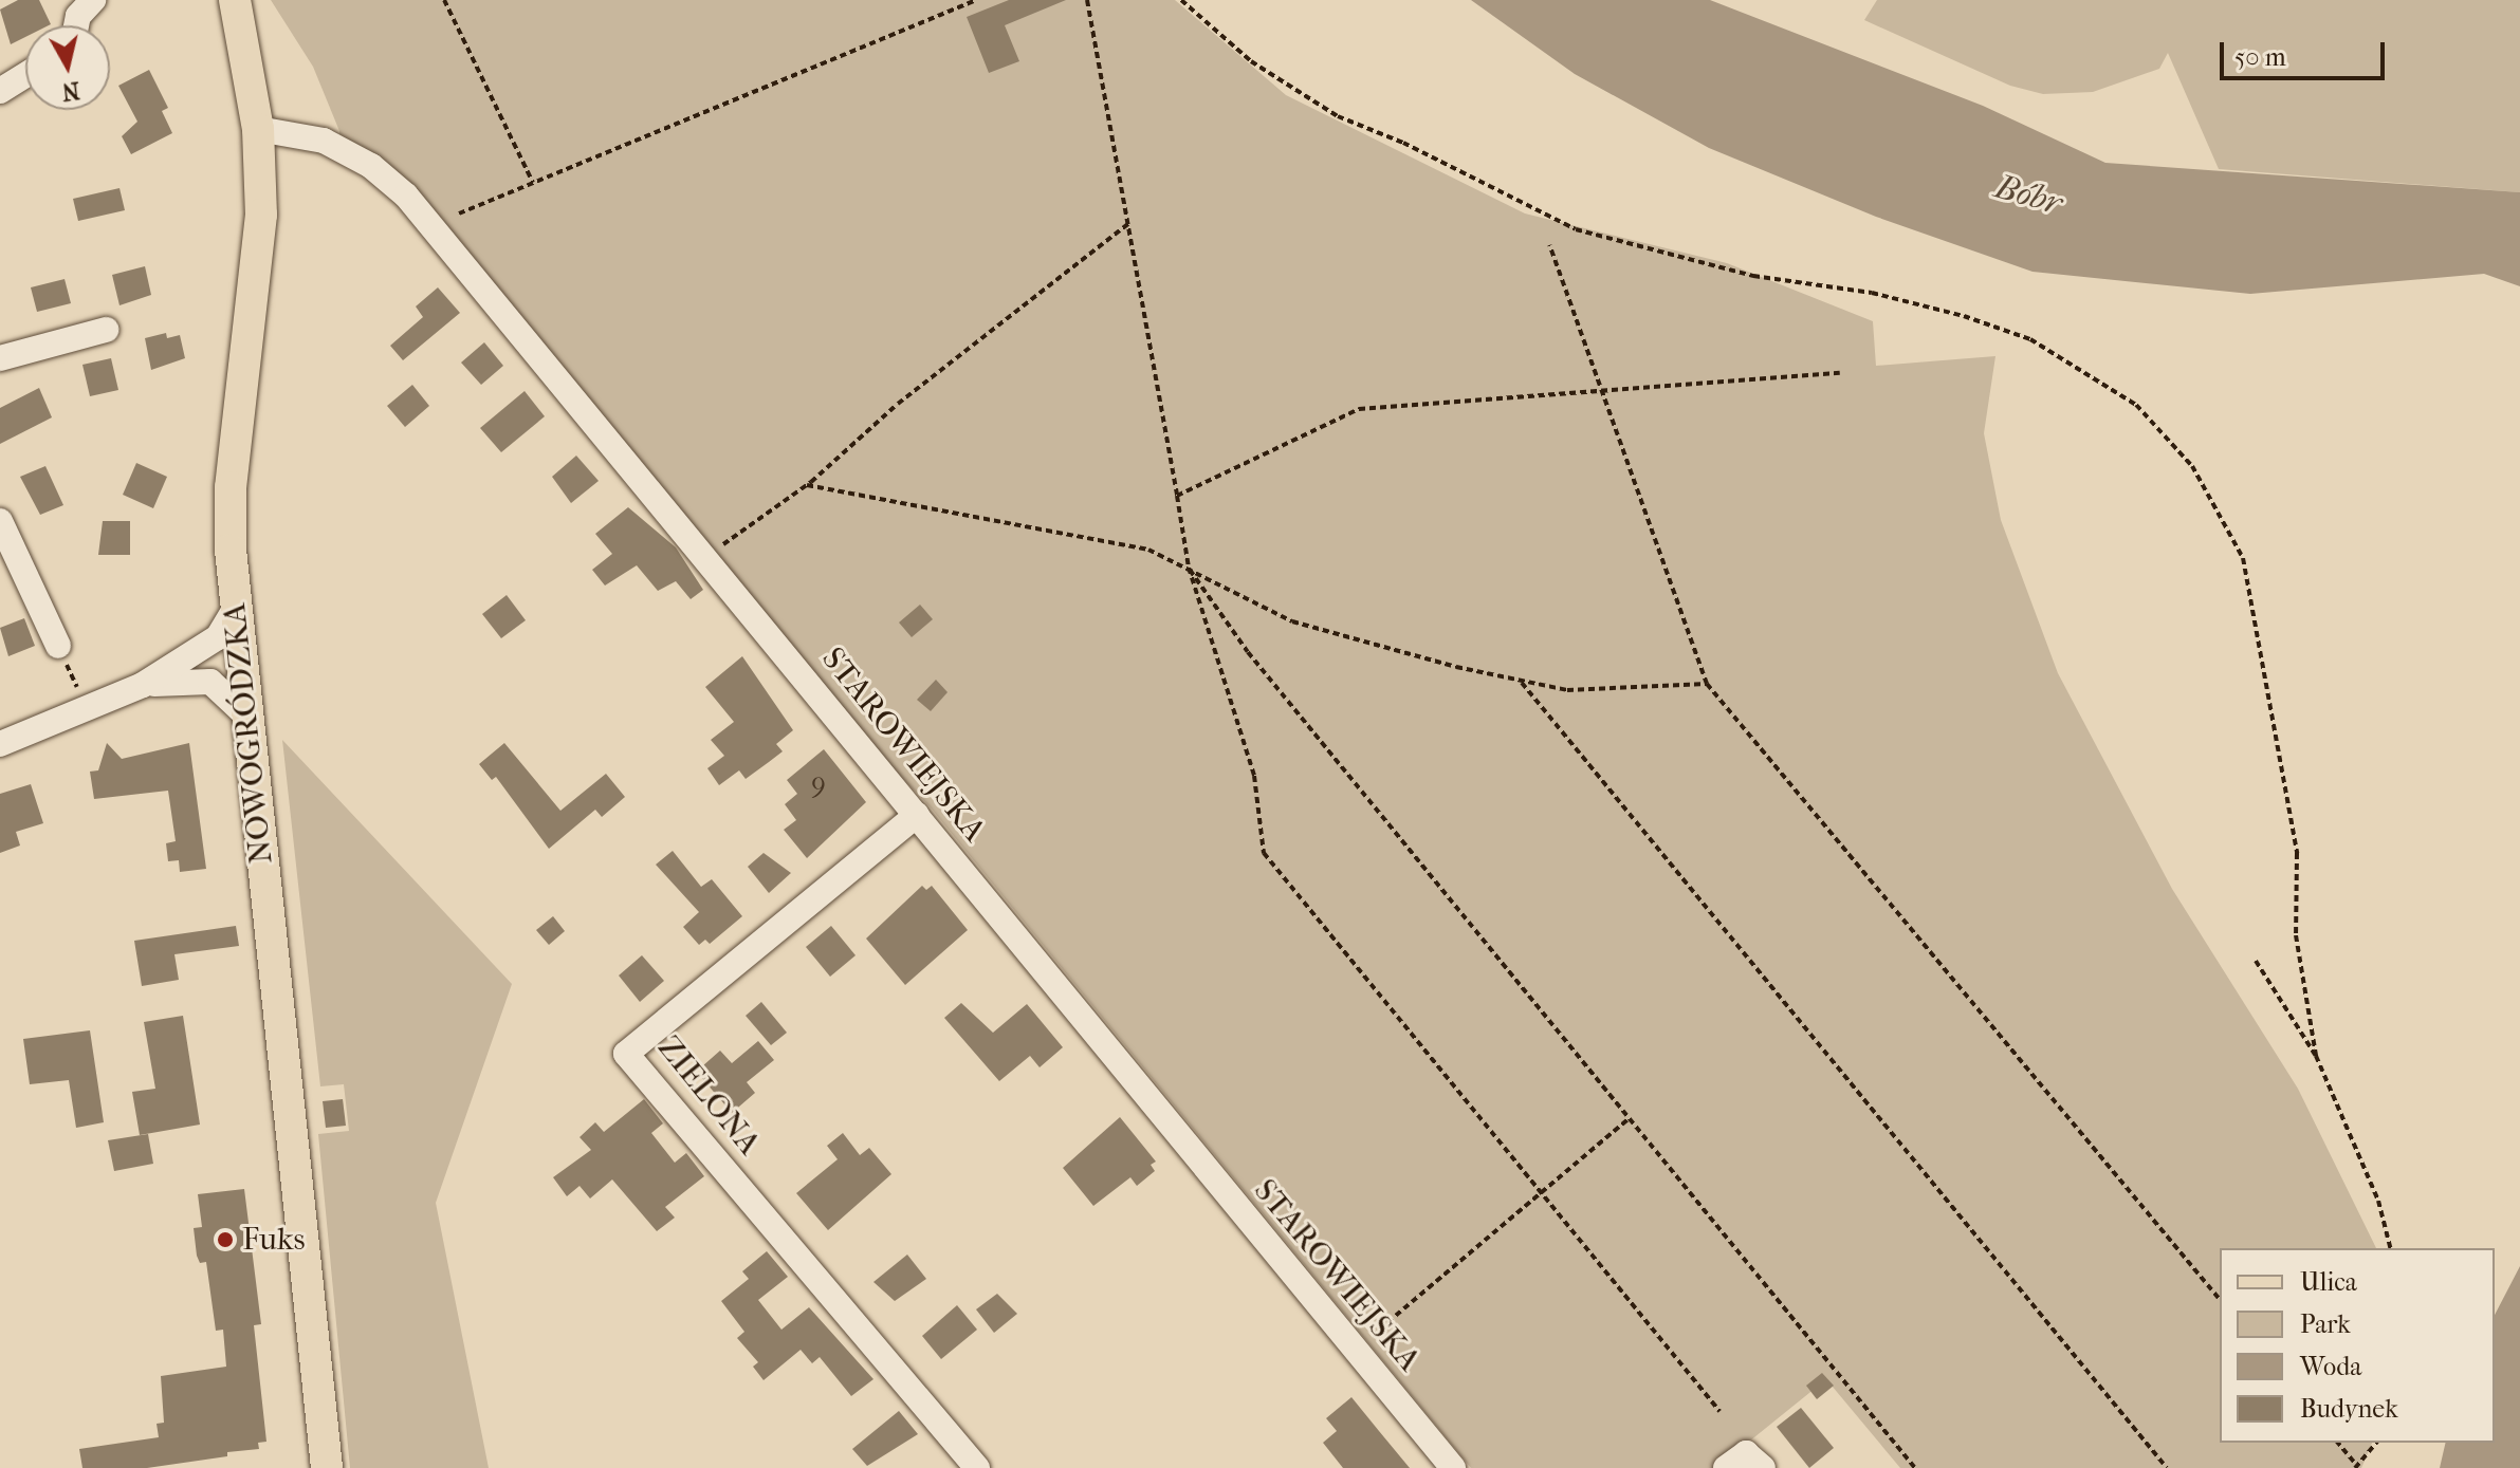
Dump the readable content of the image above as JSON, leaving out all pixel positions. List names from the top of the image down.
{
  "streets": {
    "main road": ["NOWOGRÓDZKA"],
    "street": ["STAROWIEJSKA", "ZIELONA"]
  },
  "crossings": [
    ["NOWOGRÓDZKA", "STAROWIEJSKA"],
    ["STAROWIEJSKA", "ZIELONA"]
  ],
  "water": ["Bóbr"],
  "places": ["Fuks"],
  "house_numbers": ["9"],
  "legend": [
    "Ulica",
    "Park",
    "Woda",
    "Budynek"
  ],
  "scale_bar": "50 m",
  "north": "bottom"
}
